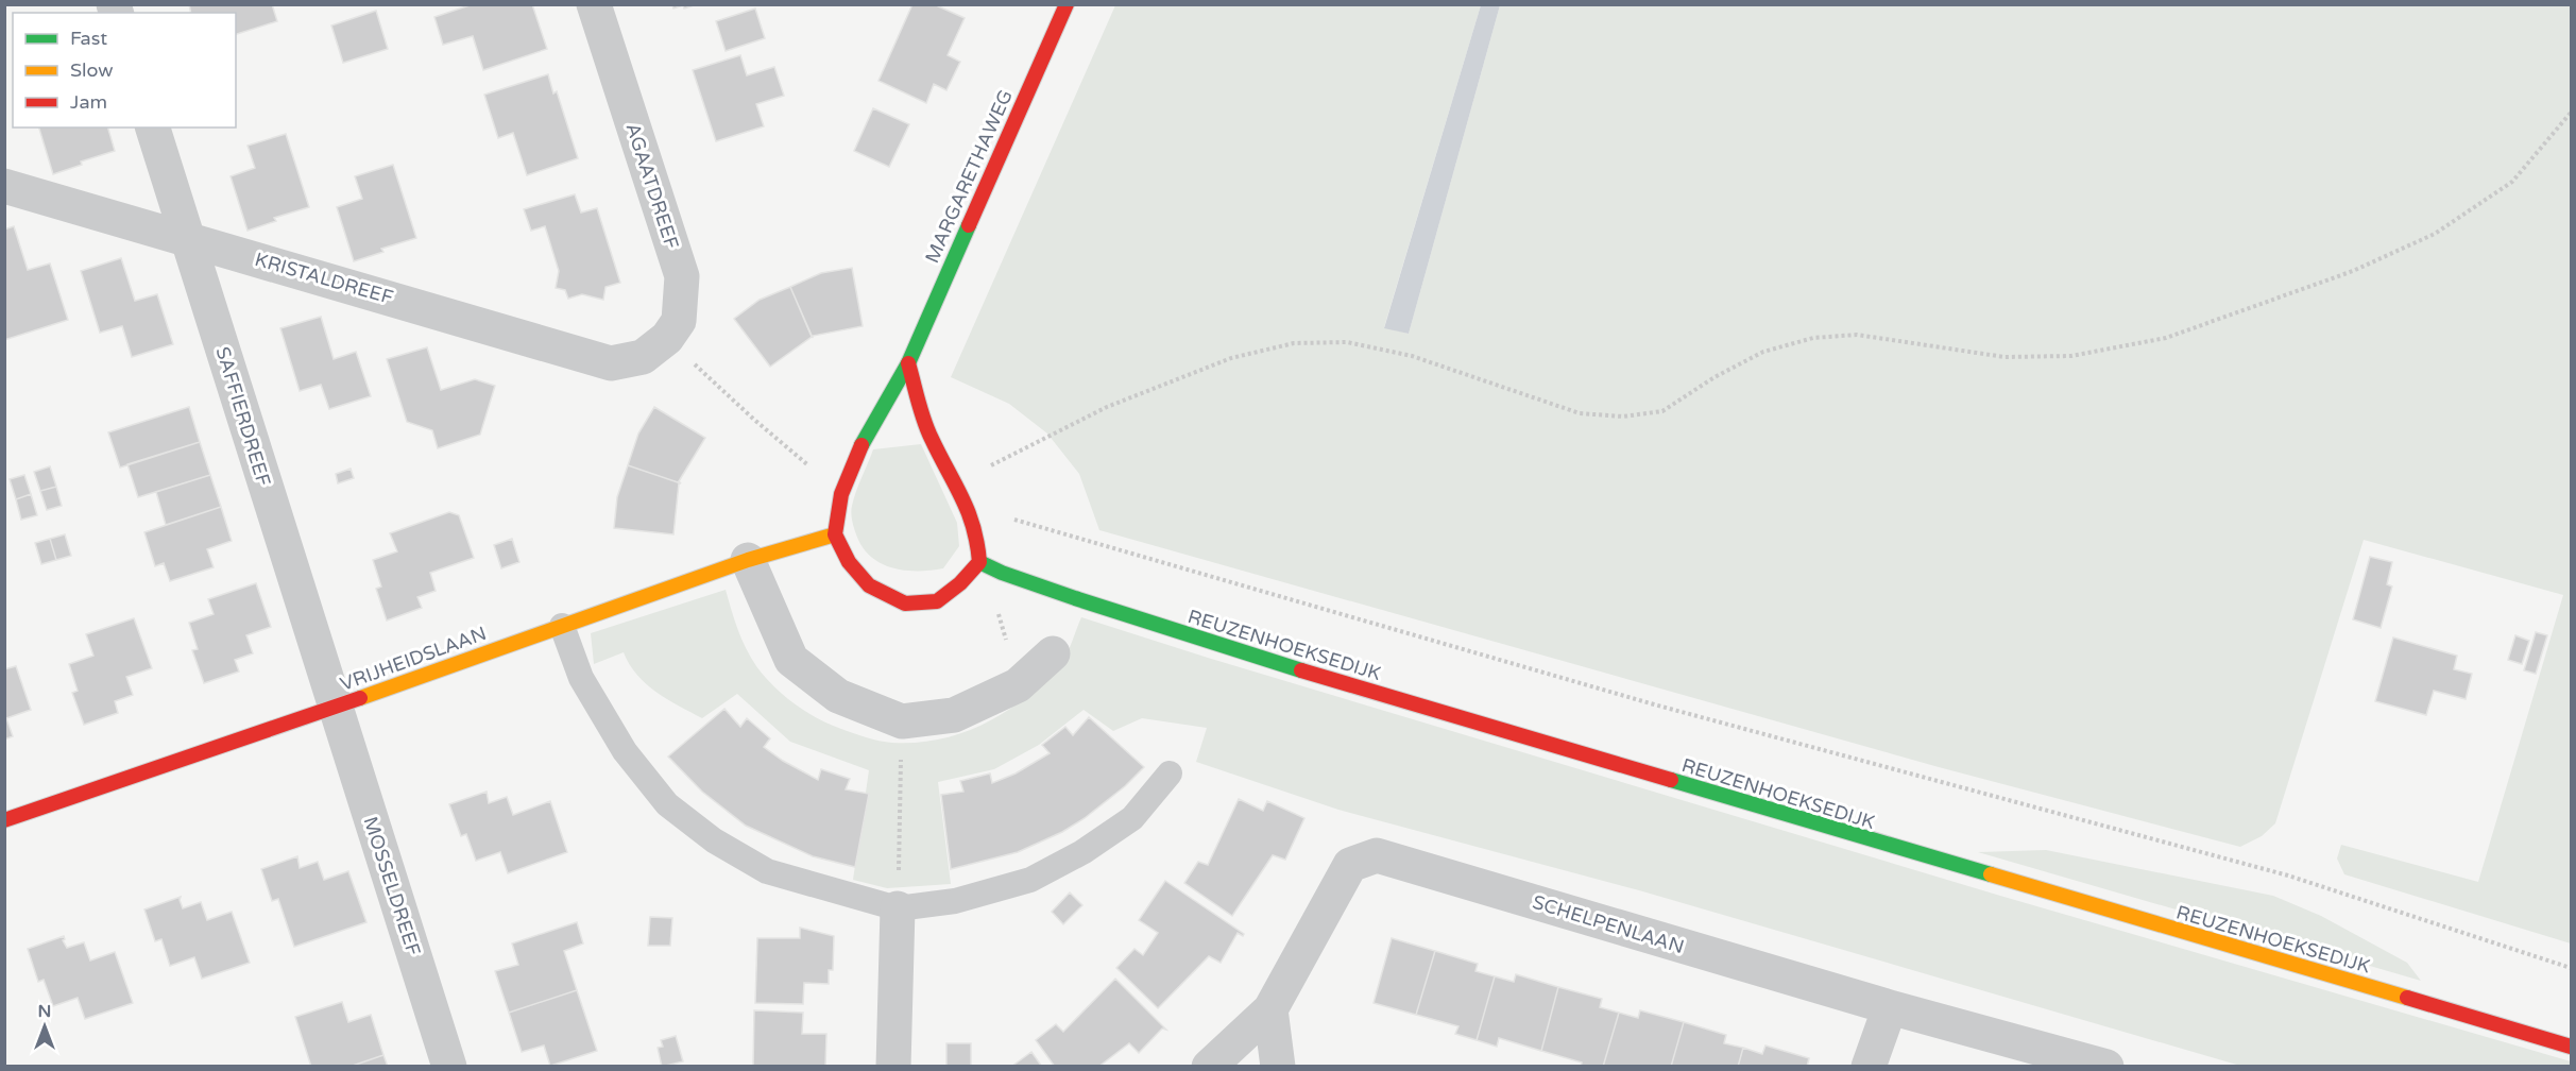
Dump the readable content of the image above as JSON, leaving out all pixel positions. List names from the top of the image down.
{
  "streets": {
    "street": [
      "MARGARETHAWEG",
      "AGAATDREEF",
      "KRISTALDREEF",
      "SAFFIERDREEF",
      "REUZENHOEKSEDIJK",
      "VRIJHEIDSLAAN",
      "MOSSELDREEF",
      "SCHELPENLAAN"
    ]
  },
  "crossings": [
    ["MARGARETHAWEG", "VRIJHEIDSLAAN"],
    ["AGAATDREEF", "KRISTALDREEF"],
    ["KRISTALDREEF", "SAFFIERDREEF"],
    ["SAFFIERDREEF", "VRIJHEIDSLAAN"],
    ["SAFFIERDREEF", "MOSSELDREEF"],
    ["VRIJHEIDSLAAN", "MOSSELDREEF"]
  ],
  "legend": ["Fast", "Slow", "Jam"],
  "north": "top"
}
